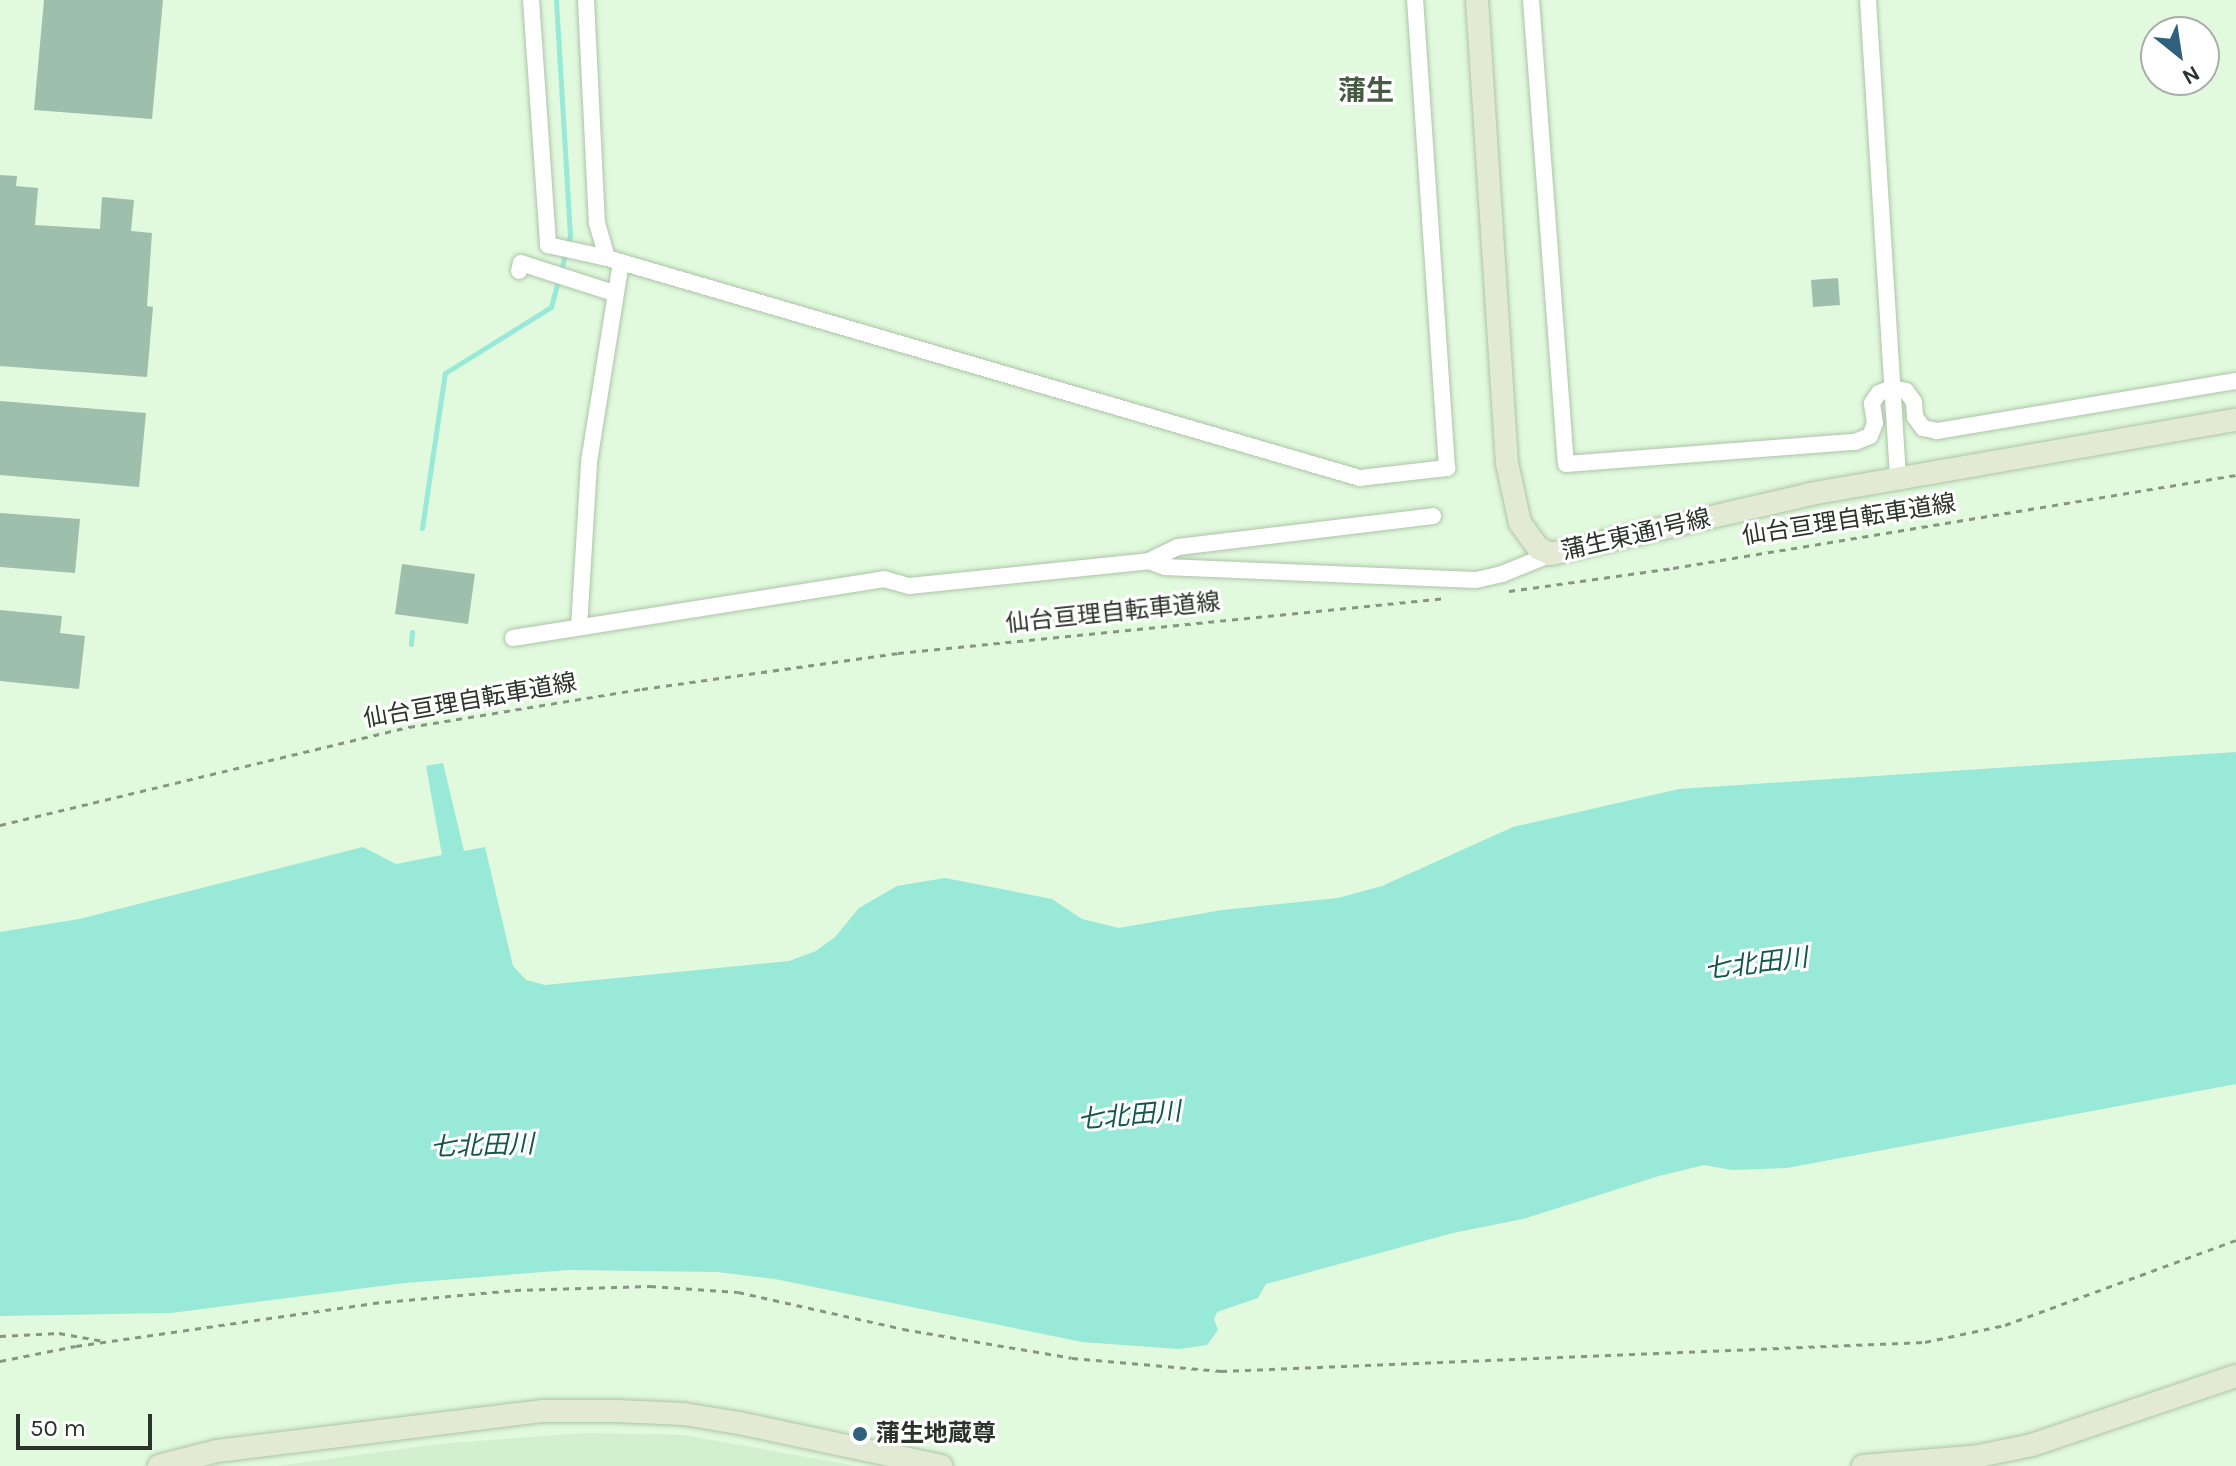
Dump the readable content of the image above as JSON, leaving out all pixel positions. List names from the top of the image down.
{
  "streets": {
    "street": ["蒲生東通1号線"],
    "path": ["仙台亘理自転車道線"]
  },
  "districts": ["蒲生"],
  "water": ["七北田川"],
  "places": ["蒲生地蔵尊"],
  "scale_bar": "50 m",
  "north": "bottom right"
}
